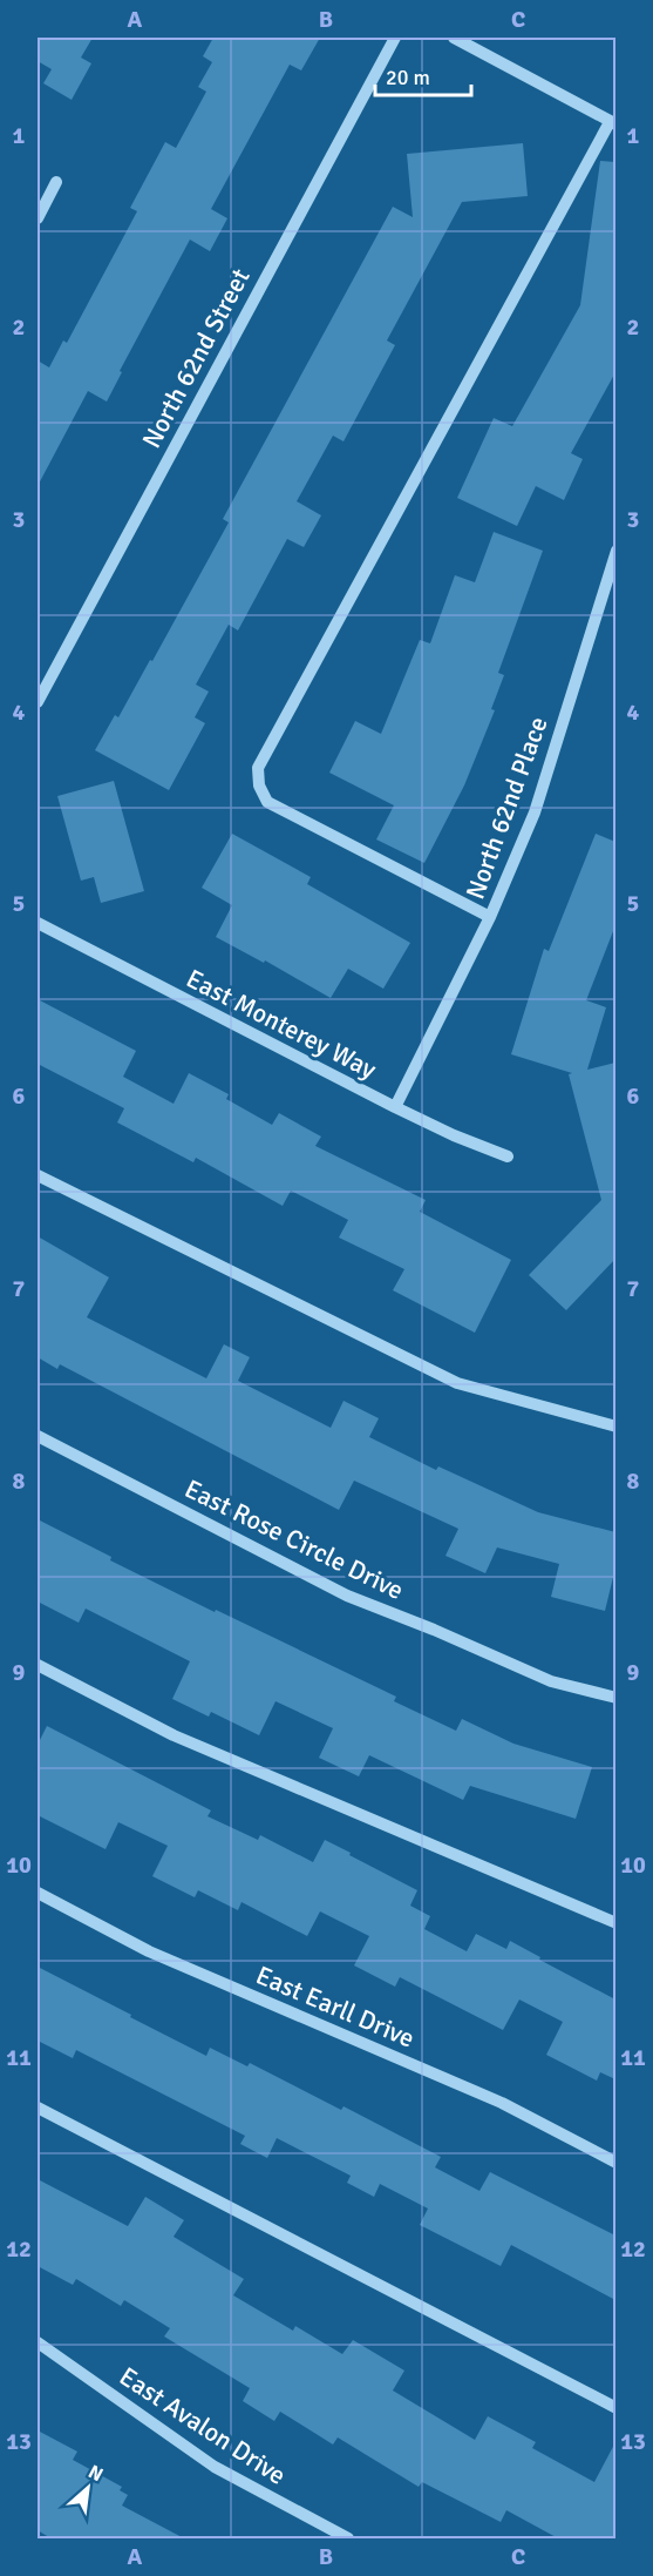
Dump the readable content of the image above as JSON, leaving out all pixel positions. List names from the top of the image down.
{
  "streets": {
    "street": [
      "North 62nd Street",
      "North 62nd Place",
      "East Monterey Way",
      "East Rose Circle Drive",
      "East Earll Drive",
      "East Avalon Drive"
    ]
  },
  "crossings": [
    ["North 62nd Place", "East Monterey Way"]
  ],
  "scale_bar": "20 m",
  "north": "top right",
  "grid": {
    "columns": ["A", "B", "C"],
    "rows": [
      "1",
      "2",
      "3",
      "4",
      "5",
      "6",
      "7",
      "8",
      "9",
      "10",
      "11",
      "12",
      "13"
    ]
  }
}
